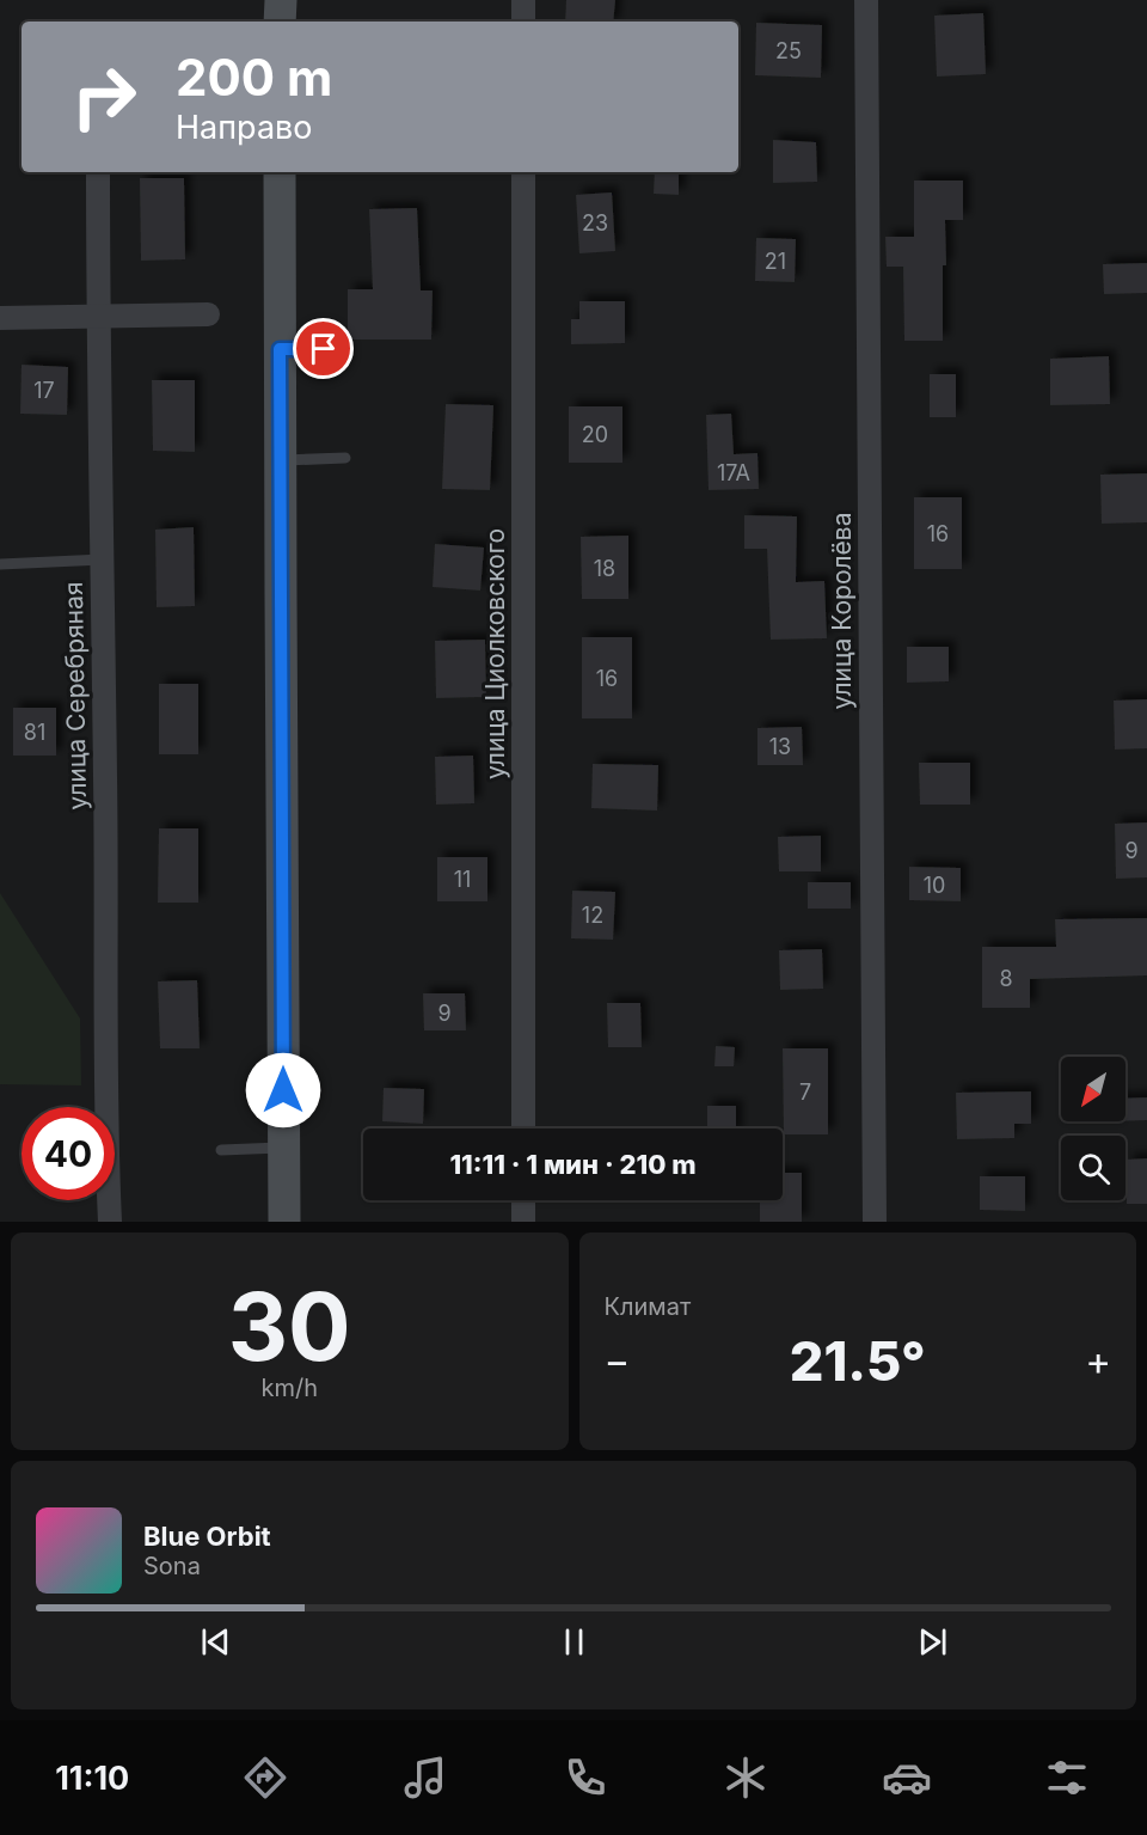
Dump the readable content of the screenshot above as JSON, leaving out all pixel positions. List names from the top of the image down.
{
  "streets": {
    "street": ["улица Королёва", "улица Циолковского", "улица Серебряная"]
  },
  "house_numbers": [
    "25",
    "23",
    "21",
    "17",
    "20",
    "17А",
    "16",
    "18",
    "16",
    "81",
    "13",
    "9",
    "11",
    "10",
    "12",
    "8",
    "9",
    "7"
  ],
  "north": "bottom left",
  "page": {
    "turn": ["200 m", "Направо"],
    "limit": "40",
    "trip": "11:11 · 1 мин · 210 m",
    "tile": [
      ["30", "km/h"],
      "Климат"
    ],
    "heat": ["−", "21.5°", "+"],
    "song": ["Blue Orbit", "Sona"],
    "tabs": "11:10"
  }
}
